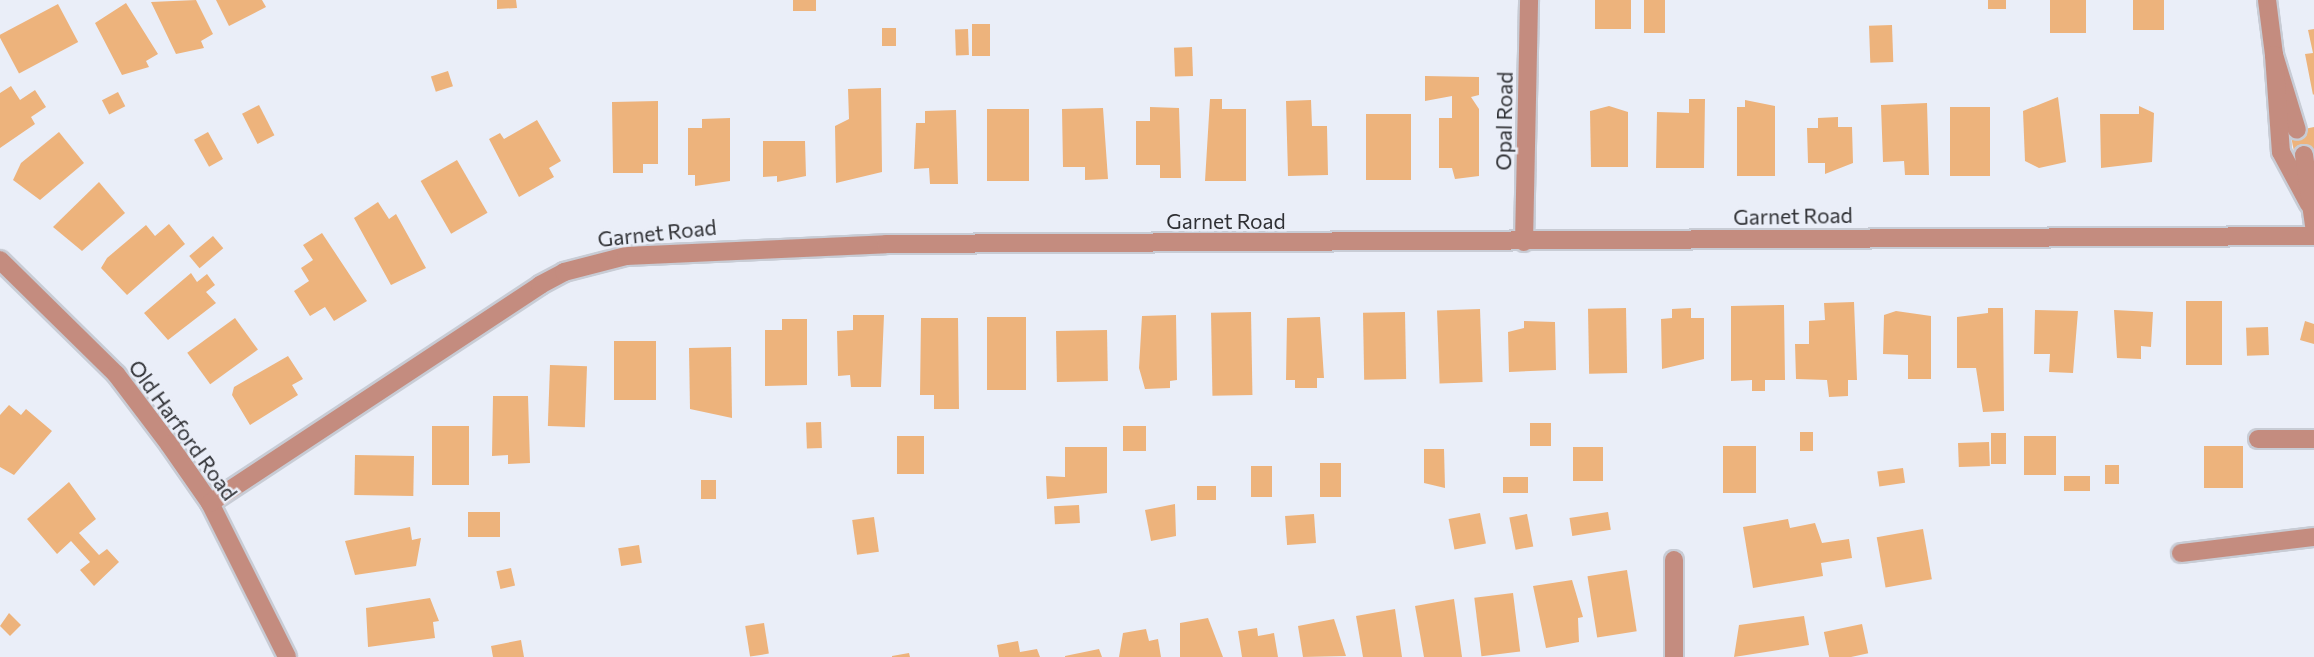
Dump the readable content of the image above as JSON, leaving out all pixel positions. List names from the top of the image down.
{
  "streets": {
    "street": ["Opal Road", "Garnet Road", "Old Harford Road"]
  },
  "crossings": [
    ["Opal Road", "Garnet Road"],
    ["Garnet Road", "Old Harford Road"]
  ]
}
